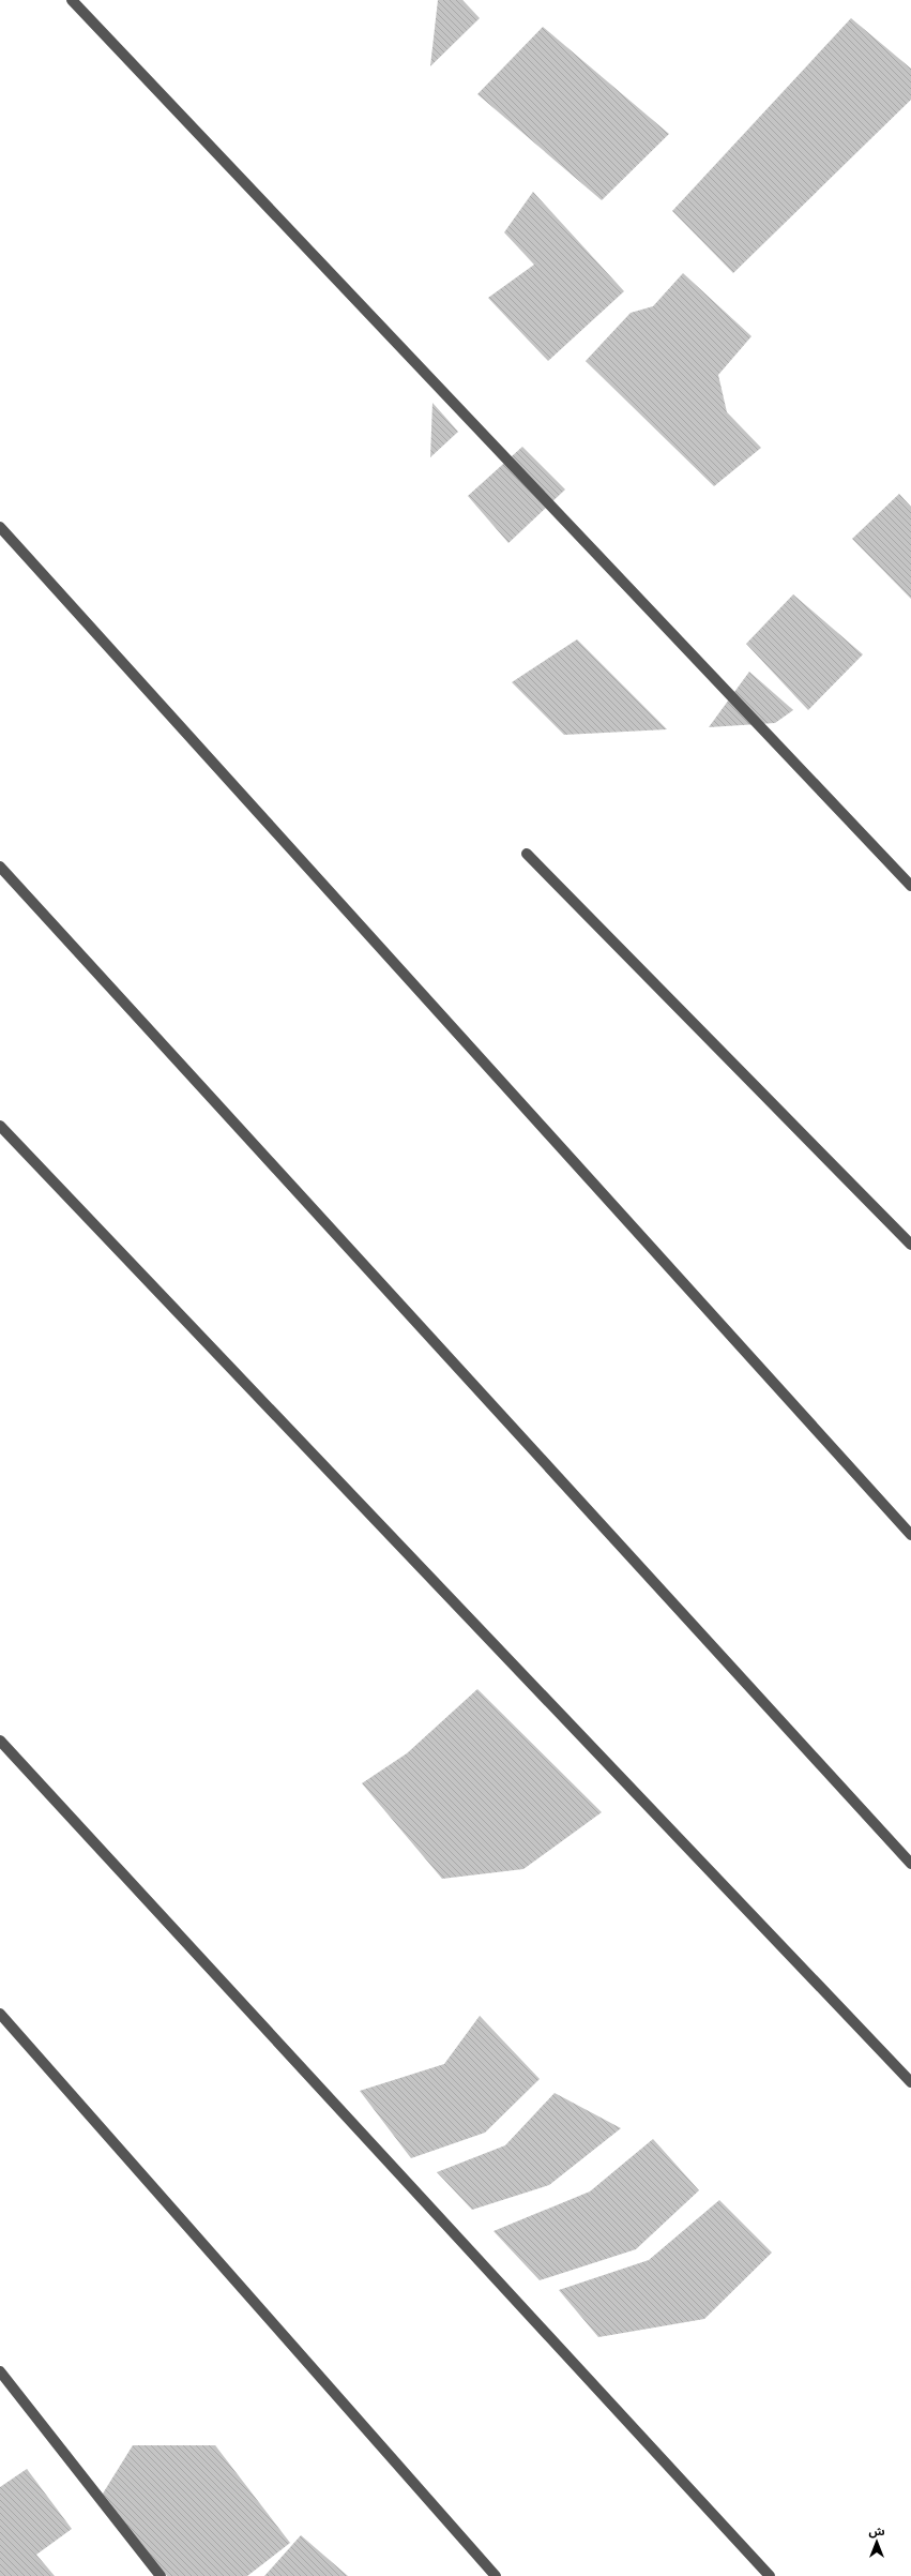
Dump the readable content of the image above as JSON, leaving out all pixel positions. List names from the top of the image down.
{
  "north": "top"
}
